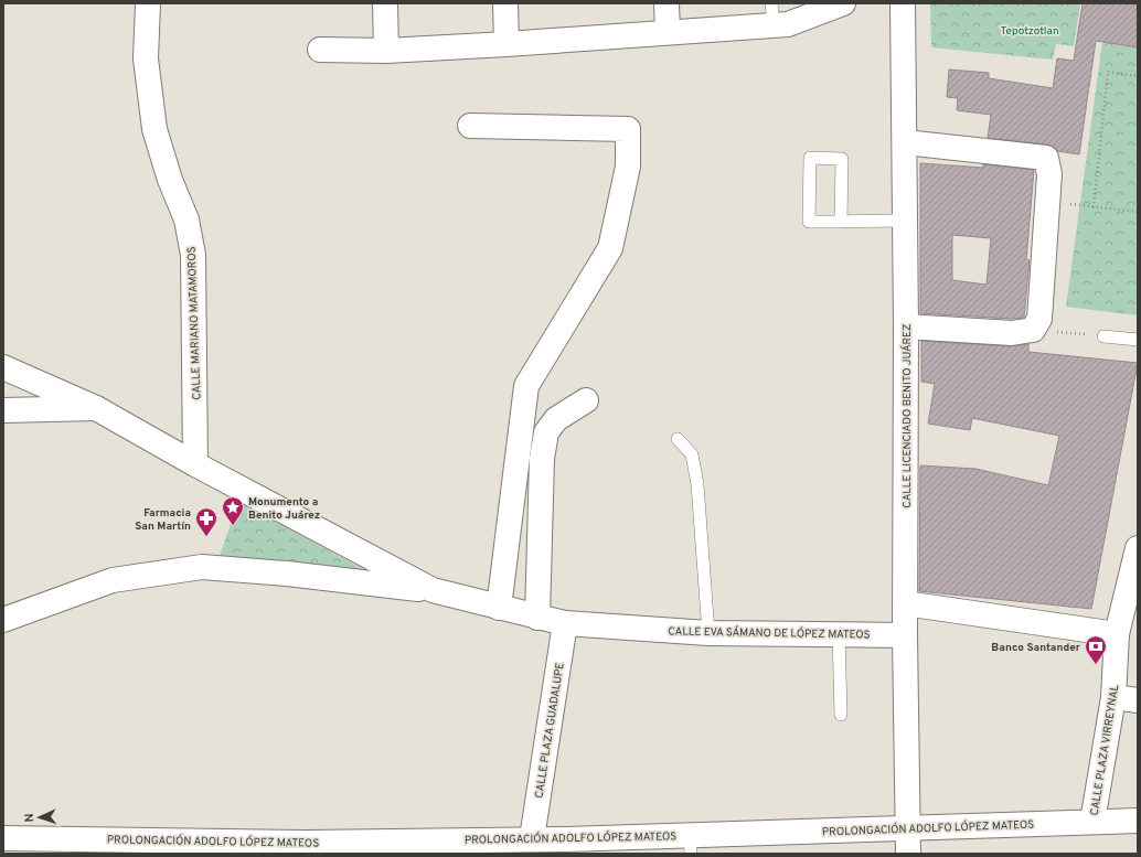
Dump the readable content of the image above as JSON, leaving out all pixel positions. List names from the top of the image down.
{
  "streets": {
    "street": [
      "CALLE MARIANO MATAMOROS",
      "CALLE LICENCIADO BENITO JUÁREZ",
      "CALLE EVA SÁMANO DE LÓPEZ MATEOS",
      "CALLE PLAZA GUADALUPE",
      "CALLE PLAZA VIRREYNAL",
      "PROLONGACIÓN ADOLFO LÓPEZ MATEOS"
    ]
  },
  "crossings": [
    ["CALLE MARIANO MATAMOROS", "CALLE EVA SÁMANO DE LÓPEZ MATEOS"],
    ["CALLE LICENCIADO BENITO JUÁREZ", "CALLE EVA SÁMANO DE LÓPEZ MATEOS"],
    ["CALLE LICENCIADO BENITO JUÁREZ", "PROLONGACIÓN ADOLFO LÓPEZ MATEOS"],
    ["CALLE EVA SÁMANO DE LÓPEZ MATEOS", "CALLE PLAZA GUADALUPE"],
    ["CALLE PLAZA GUADALUPE", "PROLONGACIÓN ADOLFO LÓPEZ MATEOS"],
    ["CALLE PLAZA VIRREYNAL", "PROLONGACIÓN ADOLFO LÓPEZ MATEOS"]
  ],
  "parks": ["Tepotzotlan"],
  "places": {
    "place": ["Monumento a Benito Juárez"],
    "pharmacy": ["Farmacia San Martín"],
    "bank": ["Banco Santander"]
  },
  "north": "left"
}
